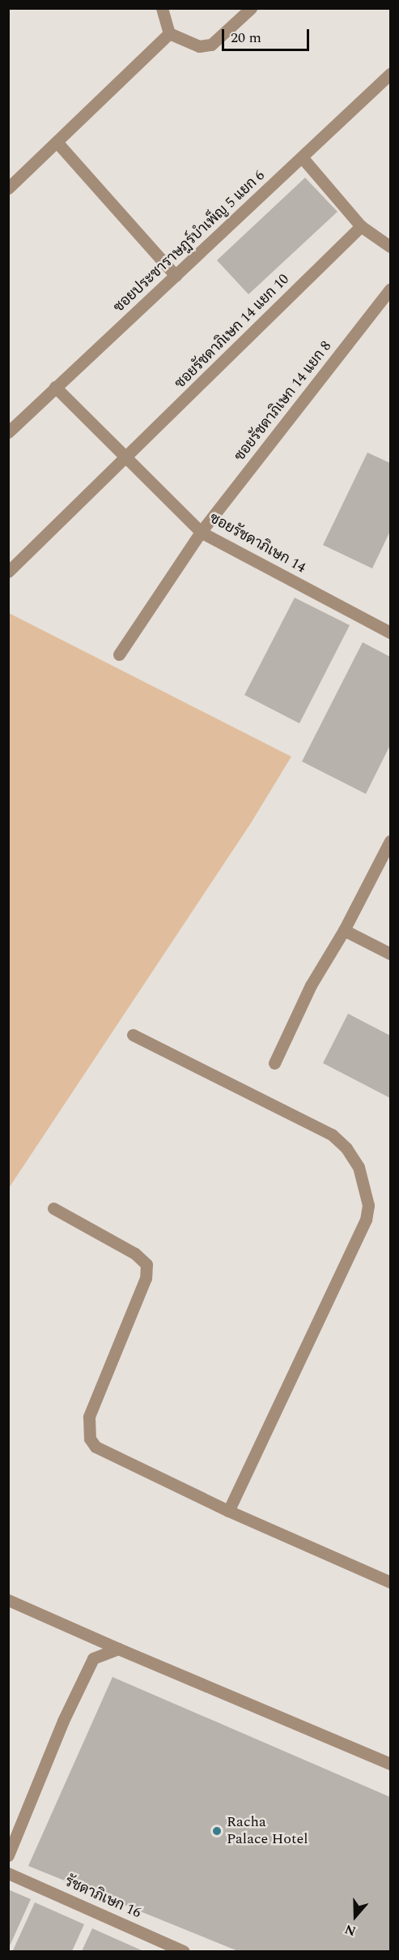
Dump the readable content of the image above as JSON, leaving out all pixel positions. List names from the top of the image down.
{
  "streets": {
    "street": [
      "ซอยประชาราษฎร์บำเพ็ญ 5 แยก 6",
      "ซอยรัชดาภิเษก 14 แยก 10",
      "ซอยรัชดาภิเษก 14 แยก 8",
      "ซอยรัชดาภิเษก 14",
      "รัชดาภิเษก 16"
    ]
  },
  "crossings": [
    ["ซอยประชาราษฎร์บำเพ็ญ 5 แยก 6", "ซอยรัชดาภิเษก 14"],
    ["ซอยรัชดาภิเษก 14 แยก 10", "ซอยรัชดาภิเษก 14"],
    ["ซอยรัชดาภิเษก 14 แยก 8", "ซอยรัชดาภิเษก 14"]
  ],
  "places": ["Racha Palace Hotel"],
  "scale_bar": "20 m",
  "north": "bottom"
}
